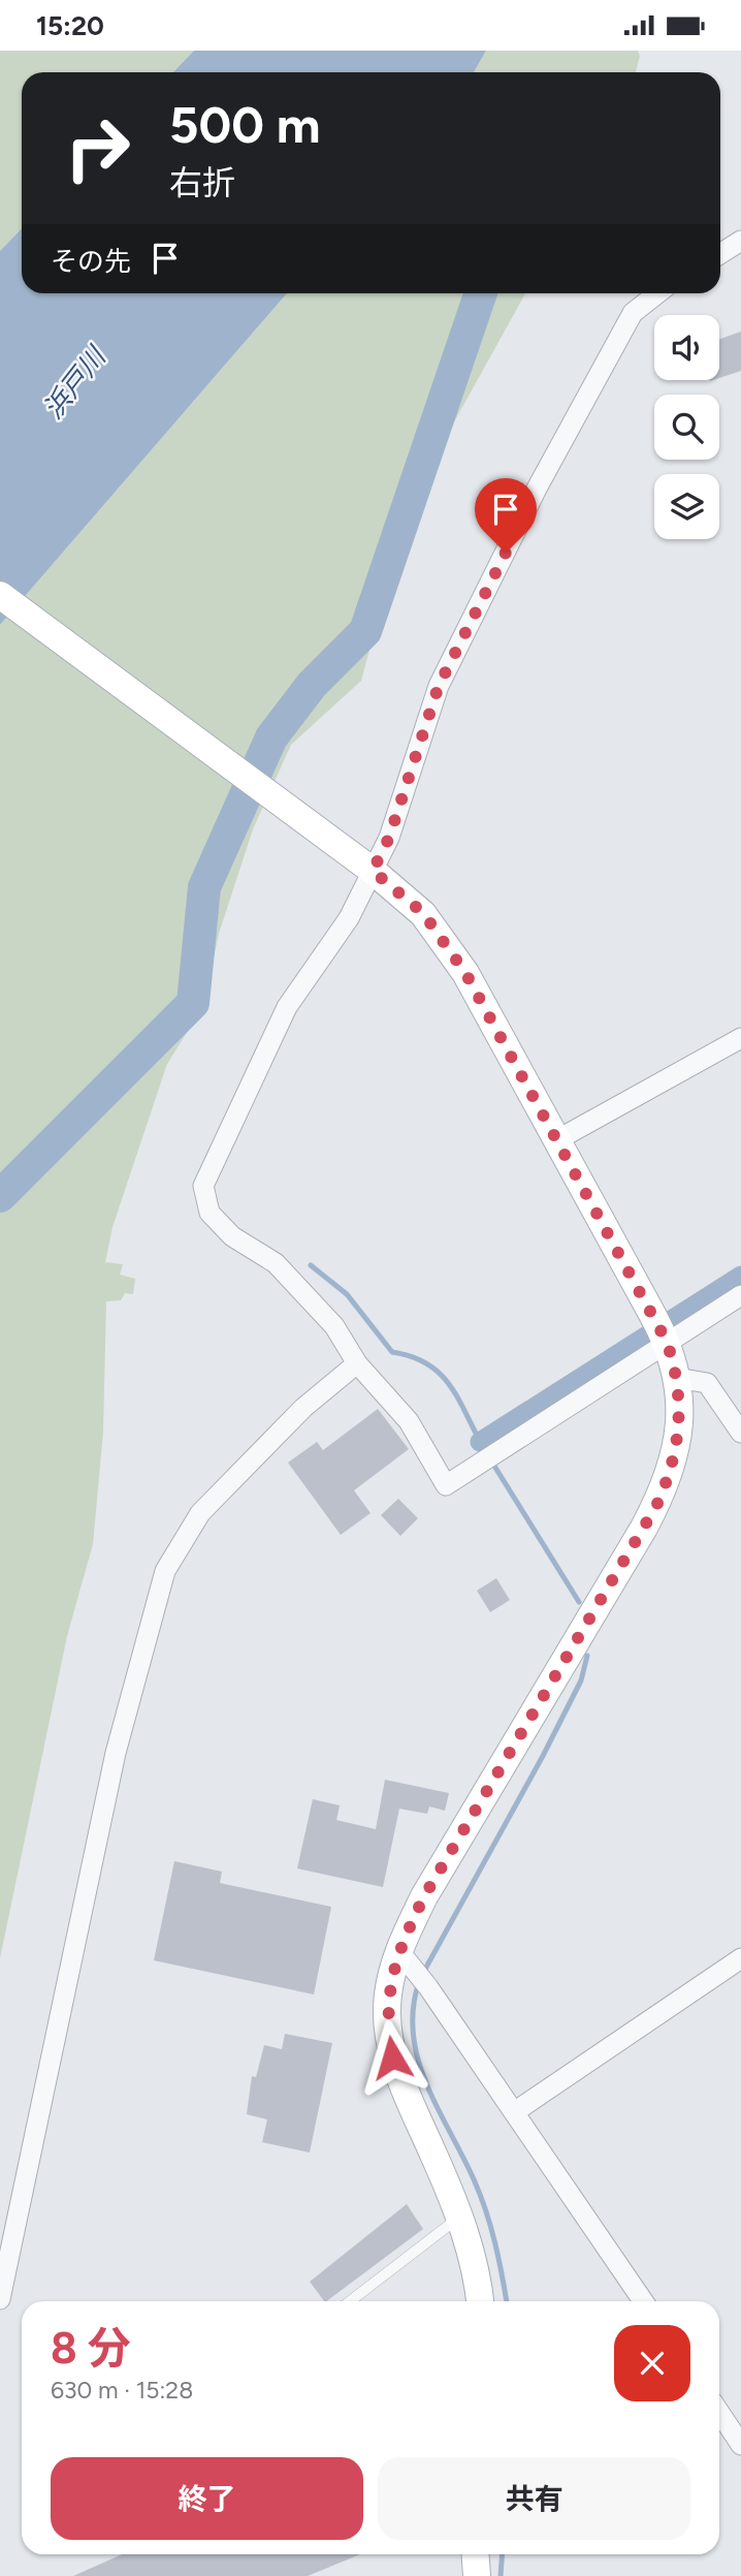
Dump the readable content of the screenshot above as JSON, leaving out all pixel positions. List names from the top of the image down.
{
  "water": ["浜戸川"],
  "page": {
    "status": "15:20",
    "turn": ["500 m", "右折"],
    "then": "その先",
    "heading": ["8 分", "630 m · 15:28"],
    "buttons": ["終了", "共有"]
  }
}
